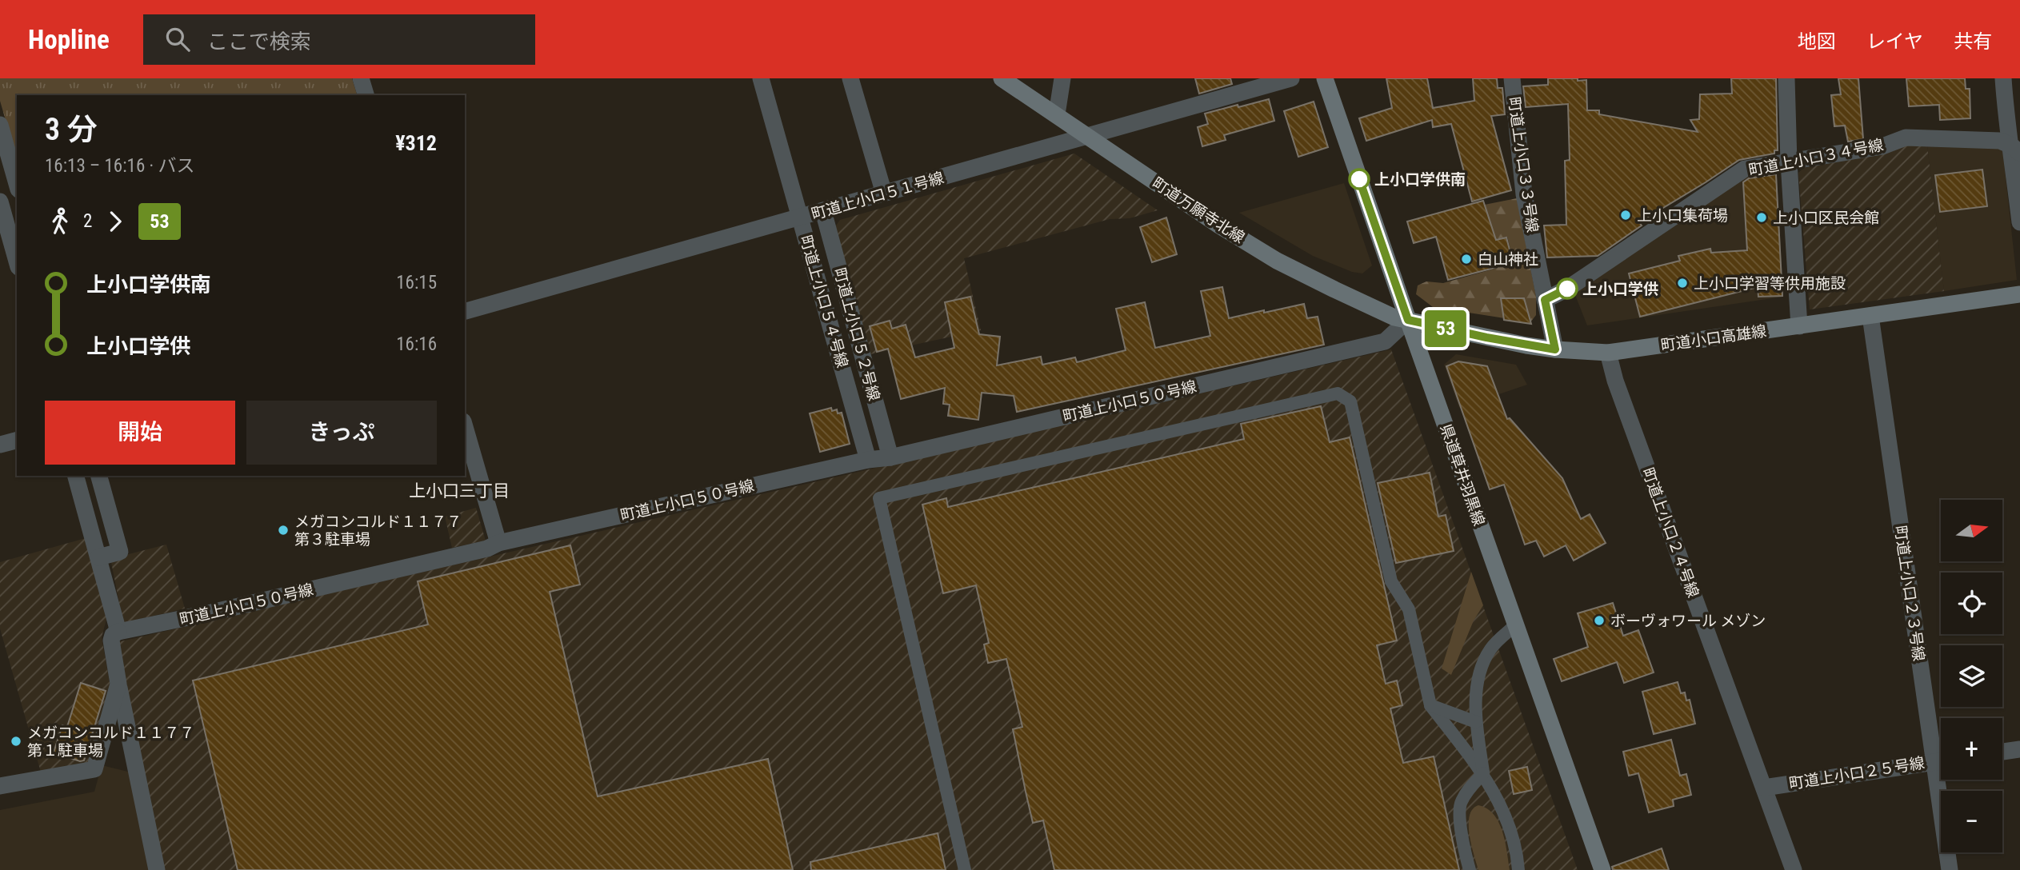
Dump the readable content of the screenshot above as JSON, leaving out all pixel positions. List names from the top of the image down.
{
  "streets": {
    "street": [
      "町道上小口３４号線",
      "町道上小口３３号線",
      "町道上小口５１号線",
      "町道万願寺北線",
      "町道上小口５４号線",
      "町道上小口５２号線",
      "町道小口高雄線",
      "町道上小口５０号線",
      "県道草井羽黒線",
      "町道上小口２４号線",
      "町道上小口２３号線",
      "町道上小口２５号線"
    ]
  },
  "crossings": [
    ["町道上小口３４号線", "町道上小口３３号線"],
    ["町道上小口３３号線", "町道小口高雄線"],
    ["町道上小口５１号線", "町道万願寺北線"],
    ["町道上小口５１号線", "町道上小口５４号線"],
    ["町道上小口５１号線", "町道上小口５２号線"],
    ["町道万願寺北線", "町道小口高雄線"],
    ["町道万願寺北線", "町道上小口５０号線"],
    ["町道万願寺北線", "県道草井羽黒線"],
    ["町道上小口５４号線", "町道上小口５０号線"],
    ["町道上小口５２号線", "町道上小口５０号線"],
    ["町道小口高雄線", "町道上小口５０号線"],
    ["町道小口高雄線", "県道草井羽黒線"],
    ["町道小口高雄線", "町道上小口２４号線"],
    ["町道小口高雄線", "町道上小口２３号線"],
    ["町道上小口５０号線", "県道草井羽黒線"],
    ["町道上小口２４号線", "町道上小口２５号線"]
  ],
  "districts": ["上小口三丁目"],
  "places": [
    "上小口学供南",
    "上小口集荷場",
    "上小口区民会館",
    "白山神社",
    "上小口学習等供用施設",
    "上小口学供",
    "メガコンコルド１１７７ 第３駐車場",
    "ボーヴォワール メゾン",
    "メガコンコルド１１７７ 第１駐車場"
  ],
  "lines": ["bus line 53"],
  "north": "right",
  "page": {
    "header": "Hopline",
    "search": "ここで検索",
    "nav": ["地図", "レイヤ", "共有"],
    "on_map": "53",
    "heading": ["3 分", "16:13 – 16:16 · バス", "¥312"],
    "legs": ["2", "53"],
    "list": [
      {
        "name": "上小口学供南",
        "value": "16:15"
      },
      {
        "name": "上小口学供",
        "value": "16:16"
      }
    ],
    "buttons": ["開始", "きっぷ"],
    "map_buttons": ["+", "−"]
  }
}
